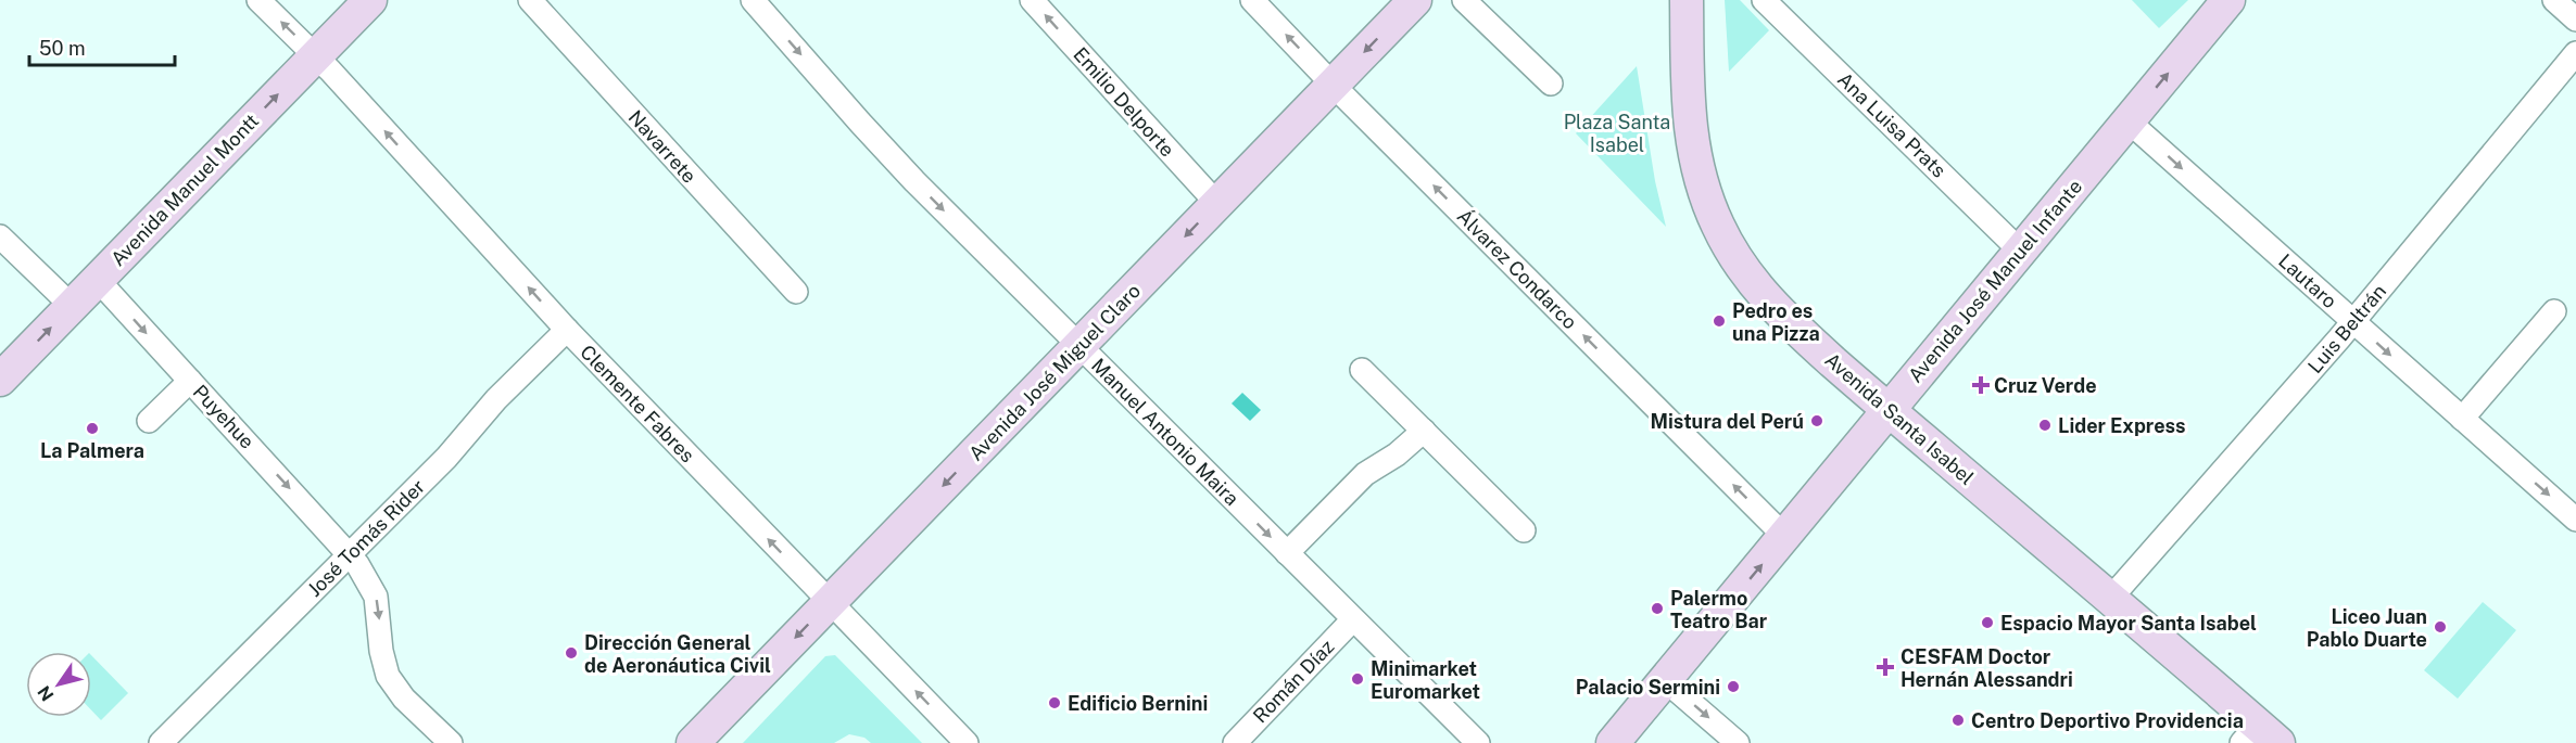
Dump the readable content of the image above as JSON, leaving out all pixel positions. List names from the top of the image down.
{
  "streets": {
    "street": [
      "Emilio Delporte",
      "Ana Luisa Prats",
      "Navarrete",
      "Avenida Manuel Montt",
      "Álvarez Condarco",
      "Avenida José Manuel Infante",
      "Lautaro",
      "Luis Beltrán",
      "Avenida José Miguel Claro",
      "Clemente Fabres",
      "Puyehue",
      "Avenida Santa Isabel",
      "Manuel Antonio Maira",
      "José Tomás Rider",
      "Román Díaz"
    ]
  },
  "crossings": [
    ["Emilio Delporte", "Avenida José Miguel Claro"],
    ["Ana Luisa Prats", "Avenida José Manuel Infante"],
    ["Avenida Manuel Montt", "Clemente Fabres"],
    ["Avenida Manuel Montt", "Puyehue"],
    ["Álvarez Condarco", "Avenida José Manuel Infante"],
    ["Álvarez Condarco", "Avenida José Miguel Claro"],
    ["Avenida José Manuel Infante", "Lautaro"],
    ["Avenida José Manuel Infante", "Avenida Santa Isabel"],
    ["Lautaro", "Luis Beltrán"],
    ["Luis Beltrán", "Avenida Santa Isabel"],
    ["Avenida José Miguel Claro", "Clemente Fabres"],
    ["Avenida José Miguel Claro", "Manuel Antonio Maira"],
    ["Clemente Fabres", "José Tomás Rider"],
    ["Puyehue", "José Tomás Rider"],
    ["Manuel Antonio Maira", "Román Díaz"]
  ],
  "one_way": [
    "Emilio Delporte",
    "Avenida Manuel Montt",
    "Avenida José Manuel Infante",
    "Lautaro",
    "Avenida José Miguel Claro",
    "Clemente Fabres",
    "Puyehue",
    "Manuel Antonio Maira"
  ],
  "parks": ["Plaza Santa Isabel"],
  "places": {
    "other": [
      "Pedro es una Pizza",
      "Mistura del Perú",
      "Lider Express",
      "La Palmera",
      "Palermo Teatro Bar",
      "Espacio Mayor Santa Isabel",
      "Liceo Juan Pablo Duarte",
      "Dirección General de Aeronáutica Civil",
      "Minimarket Euromarket",
      "Palacio Sermini",
      "Edificio Bernini",
      "Centro Deportivo Providencia"
    ],
    "health": ["Cruz Verde", "CESFAM Doctor Hernán Alessandri"]
  },
  "scale_bar": "50 m",
  "north": "bottom left"
}
